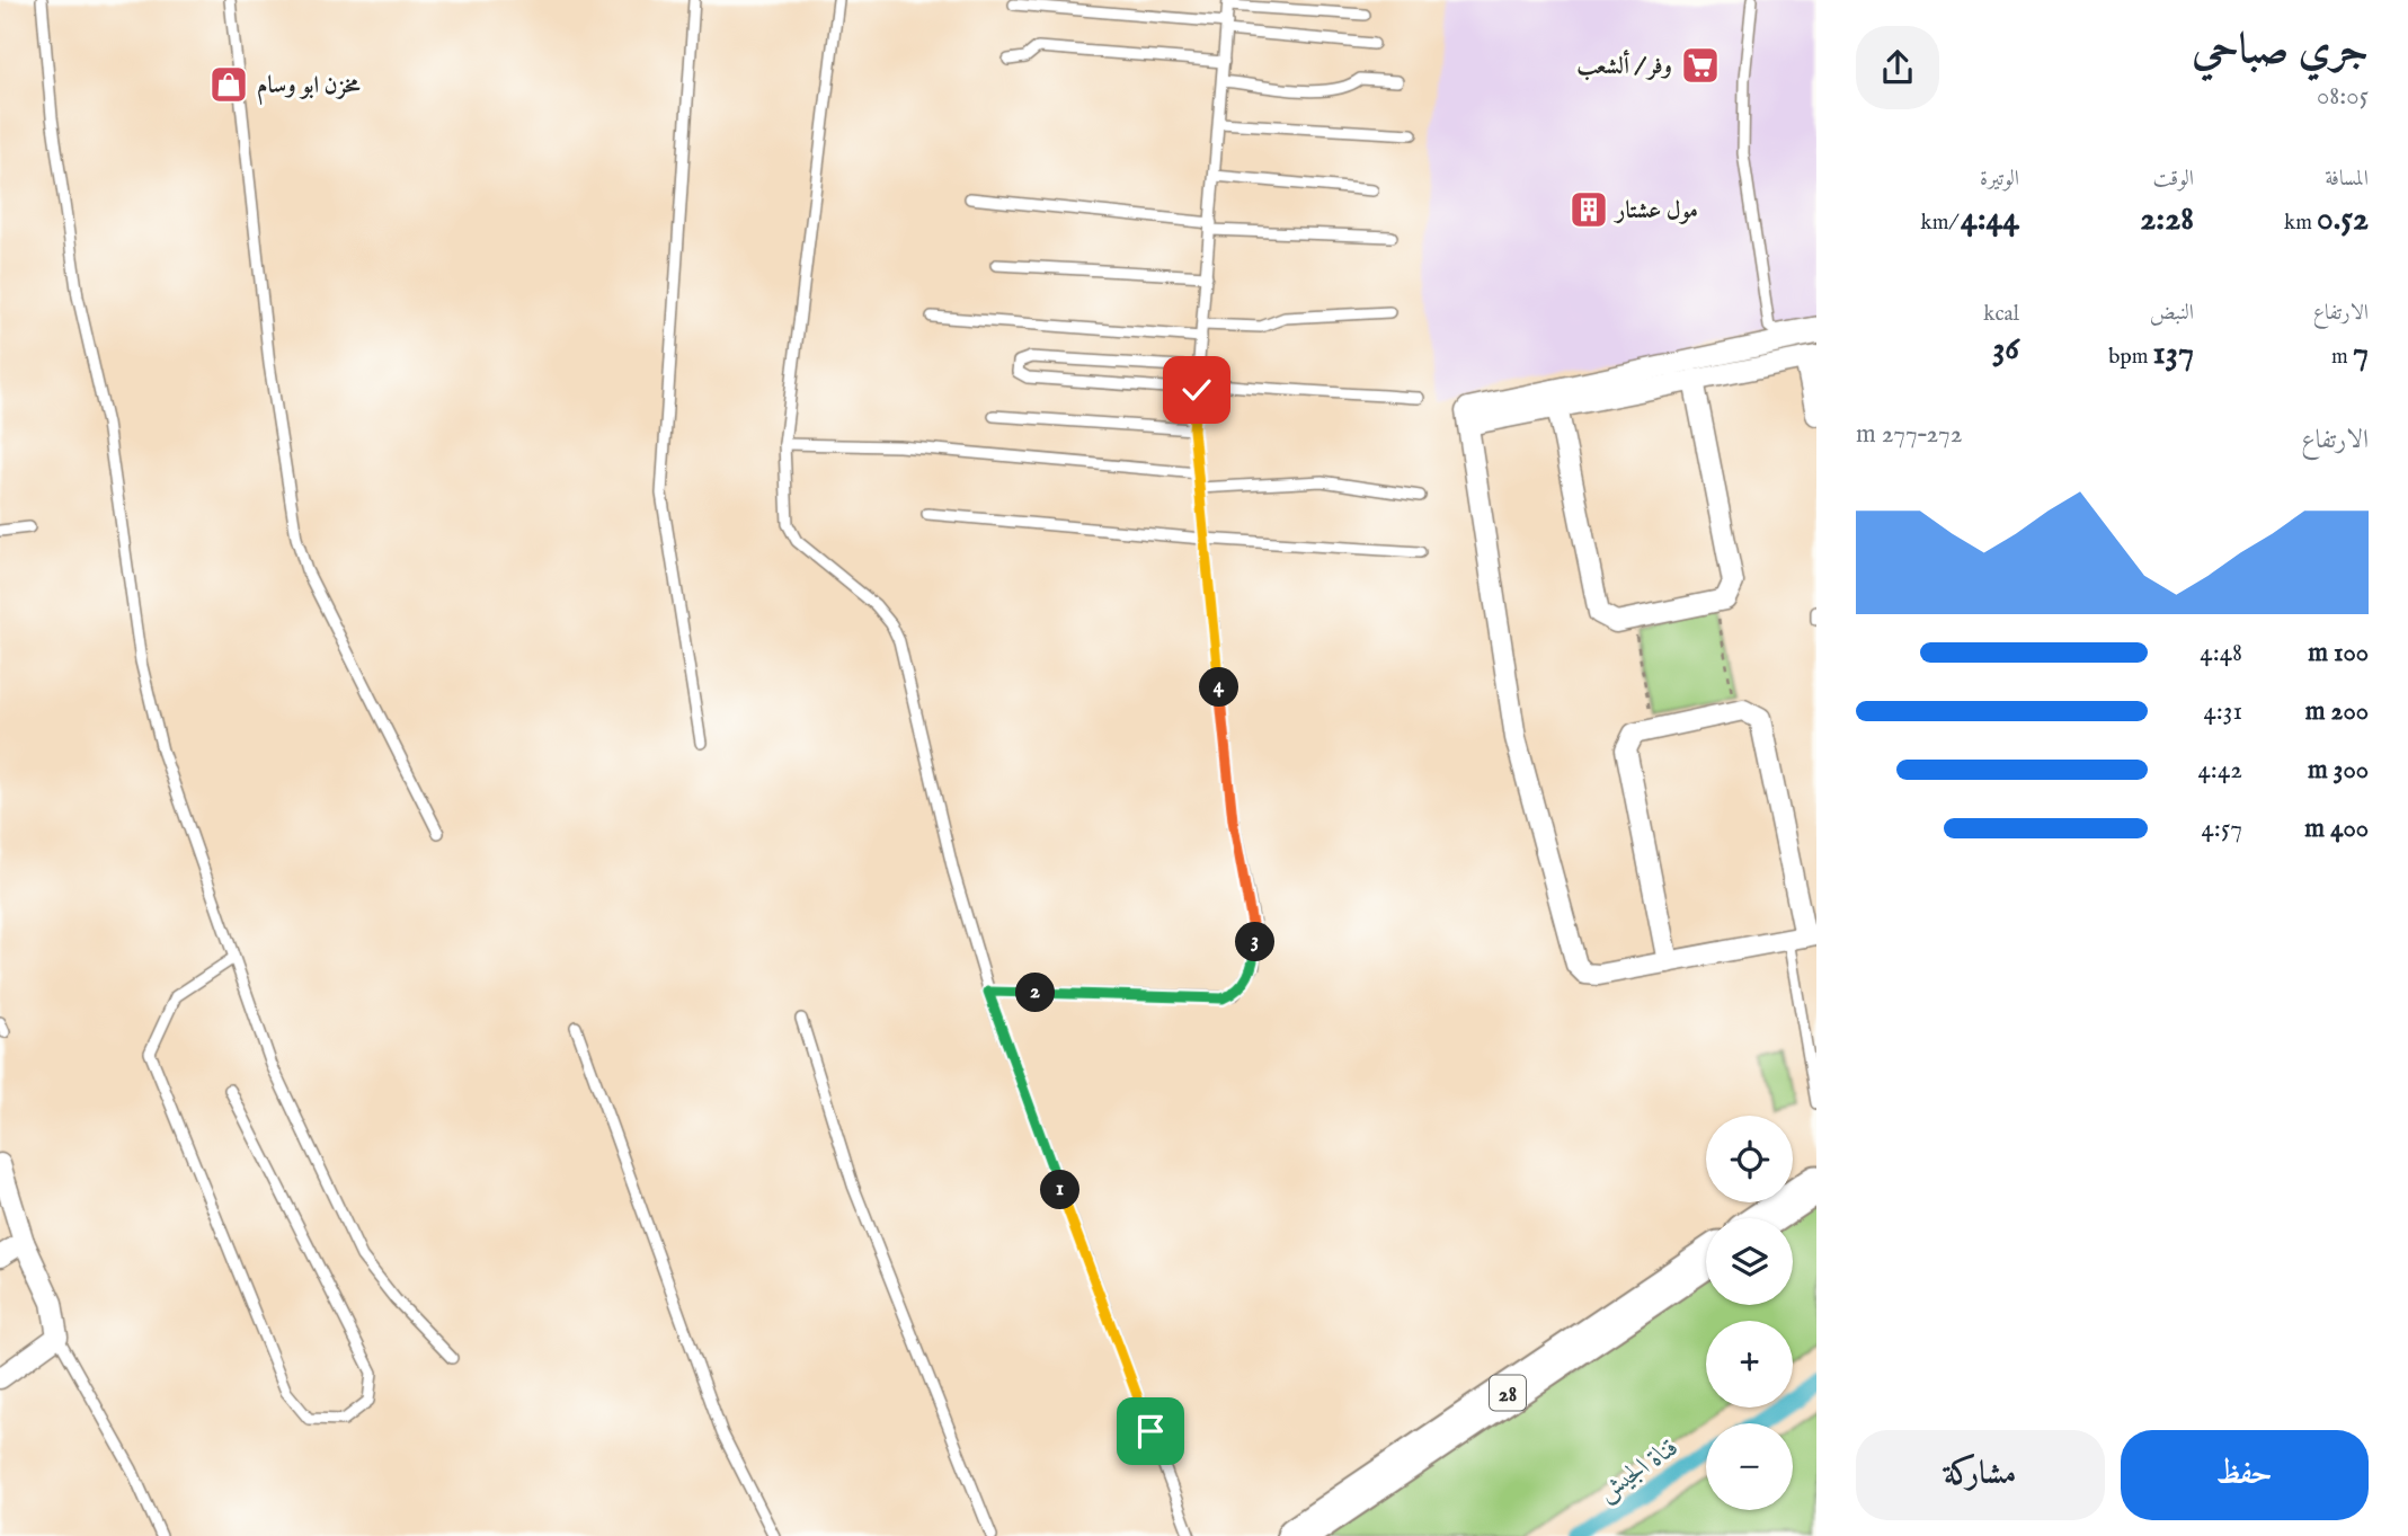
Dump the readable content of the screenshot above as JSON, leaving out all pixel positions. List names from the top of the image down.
{
  "streets": {
    "highway": ["28"]
  },
  "water": ["قناة الجيش"],
  "places": {
    "supermarket": ["وفر / ألشعب"],
    "shop": ["مخزن ابو وسام"],
    "building": ["مول عشتار"]
  },
  "page": {
    "heading": ["جري صباحي", "08:05"],
    "stats": [
      ["المسافة", "0.52 km"],
      ["الوقت", "2:28"],
      ["الوتيرة", "4:44 /km"],
      ["الارتفاع", "7 m"],
      ["النبض", "137 bpm"],
      ["kcal", "36"]
    ],
    "chart": ["الارتفاع", "272–277 m"],
    "list": [
      {
        "name": "100 m",
        "note": "4:48"
      },
      {
        "name": "200 m",
        "note": "4:31"
      },
      {
        "name": "300 m",
        "note": "4:42"
      },
      {
        "name": "400 m",
        "note": "4:57"
      }
    ],
    "pins": [
      "4",
      "3",
      "2",
      "1"
    ],
    "map_buttons": ["+", "−"],
    "buttons": ["حفظ", "مشاركة"]
  }
}
